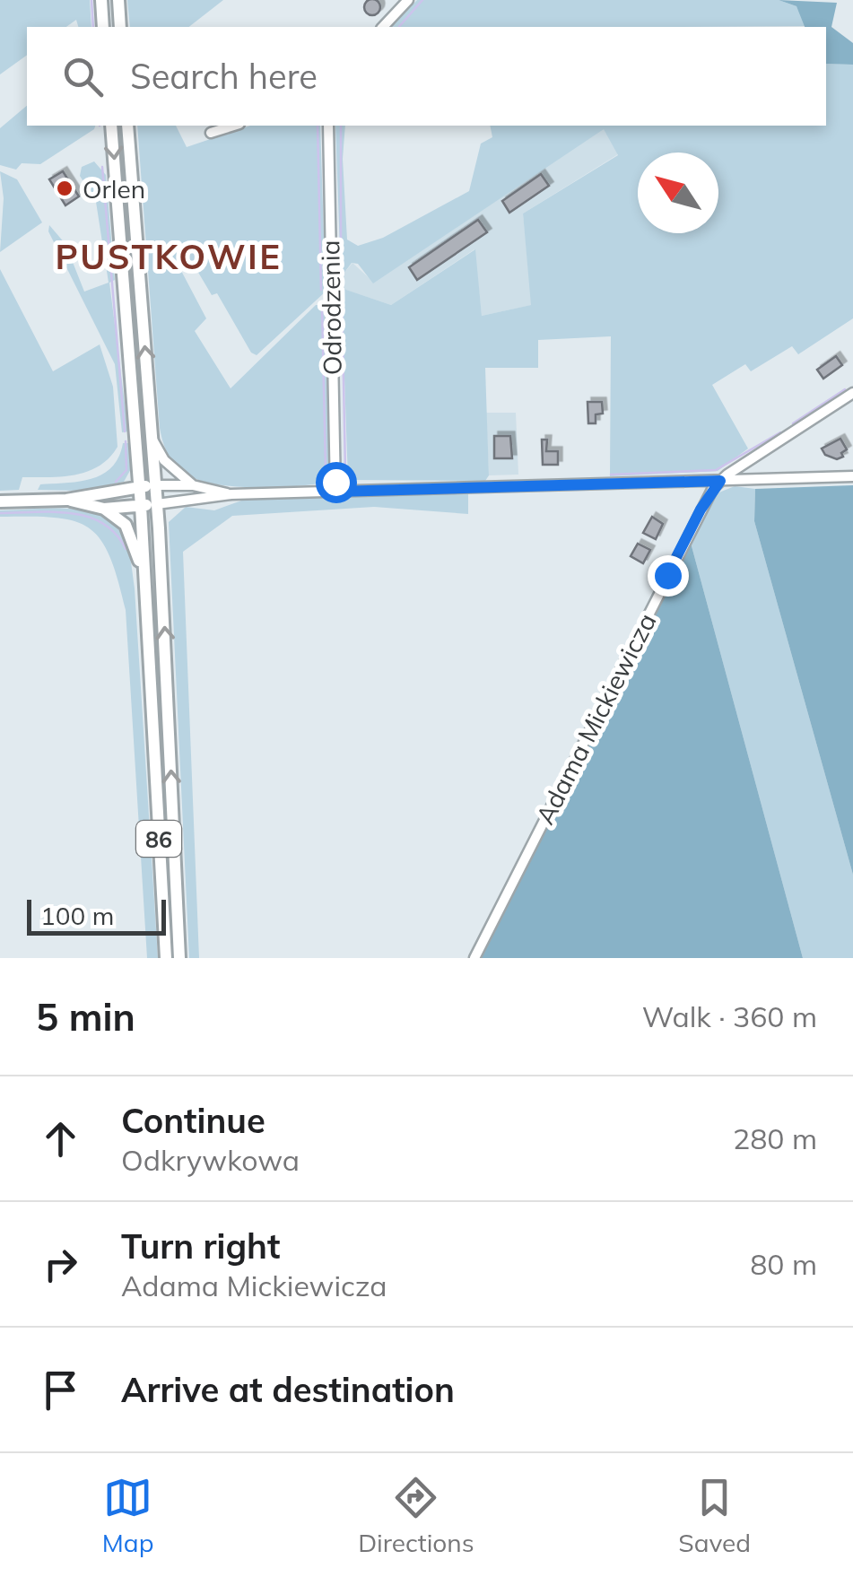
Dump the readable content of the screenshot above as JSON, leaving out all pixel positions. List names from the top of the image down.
{
  "streets": {
    "main road": ["86"],
    "street": ["Odrodzenia", "Adama Mickiewicza"]
  },
  "districts": ["PUSTKOWIE"],
  "places": ["Orlen"],
  "scale_bar": "100 m",
  "north": "top left",
  "page": {
    "search": "Search here",
    "scale": "100 m",
    "heading": ["5 min", "Walk · 360 m"],
    "list": [
      ["Continue", "Odkrywkowa", "280 m"],
      ["Turn right", "Adama Mickiewicza", "80 m"],
      "Arrive at destination"
    ],
    "nav": ["Map", "Directions", "Saved"]
  }
}
